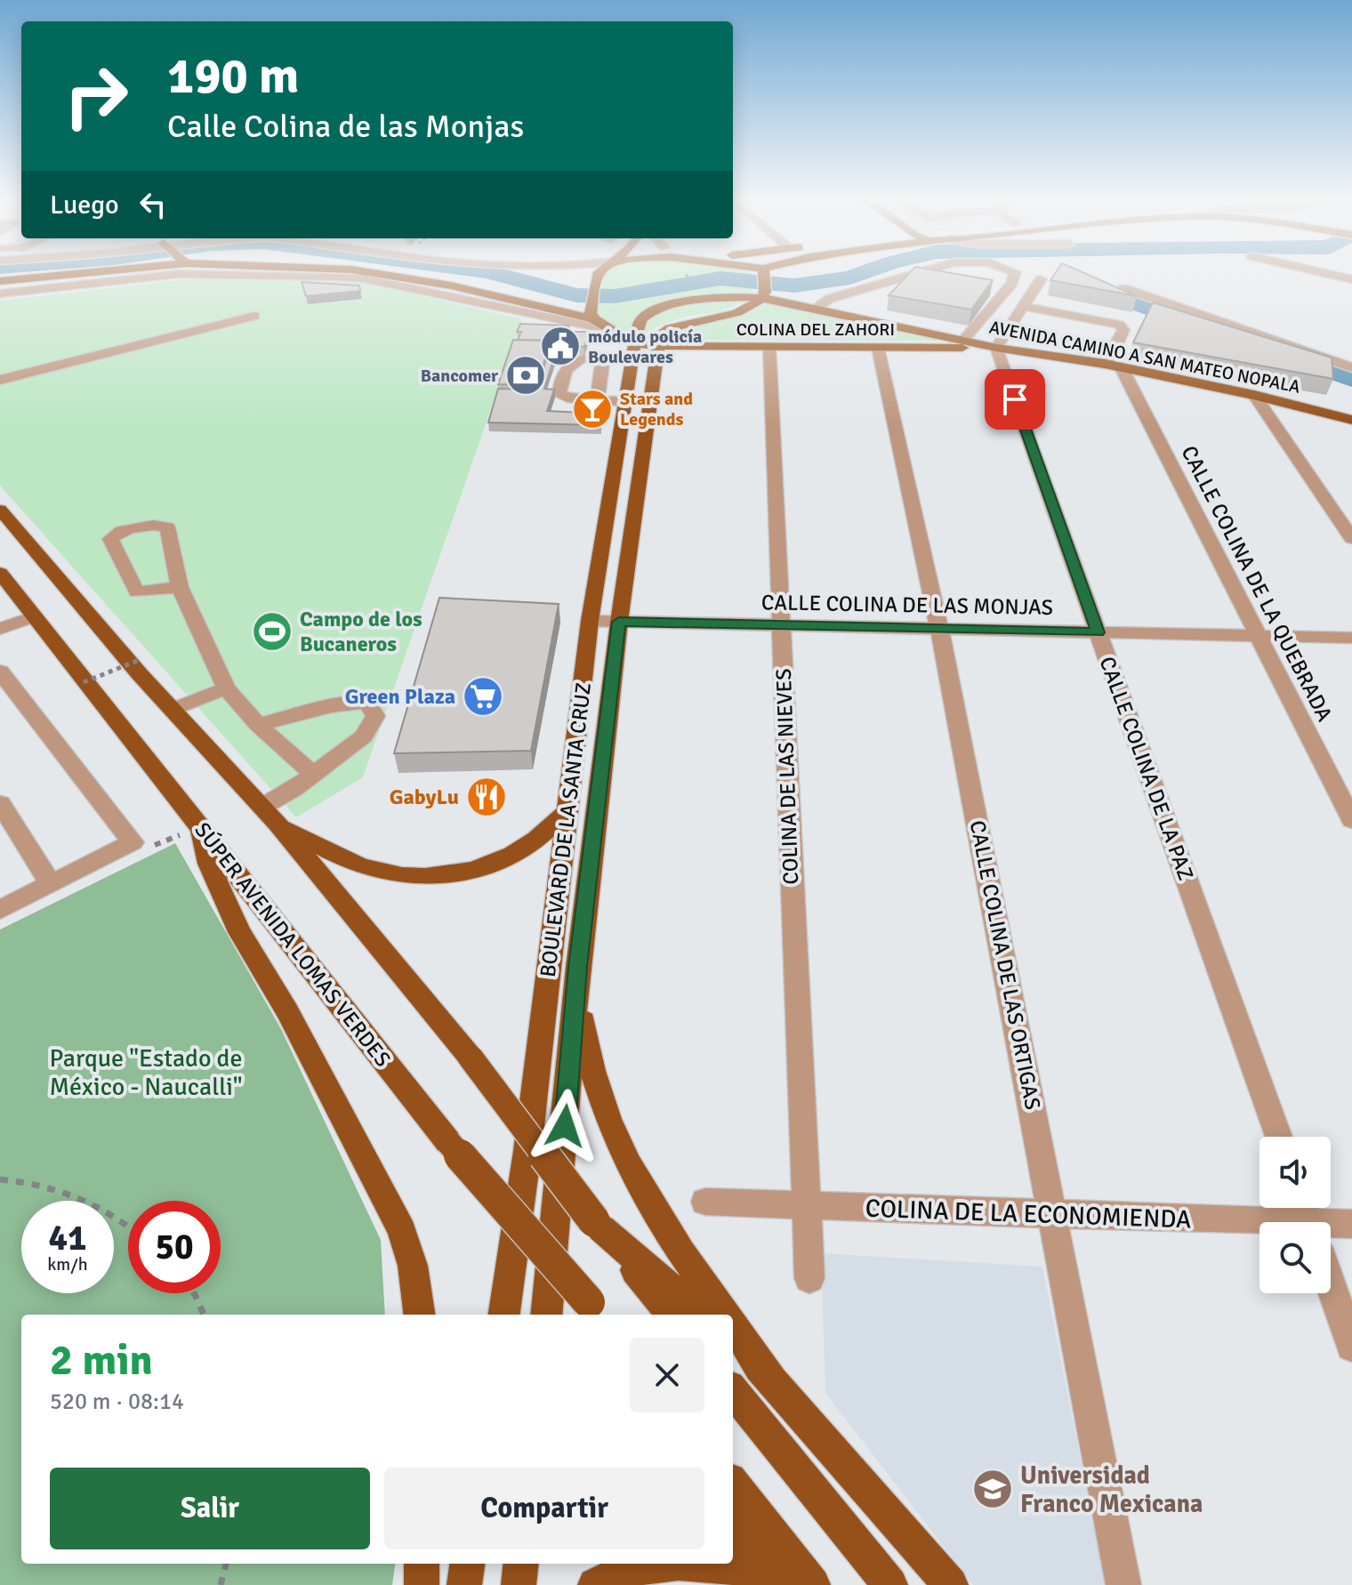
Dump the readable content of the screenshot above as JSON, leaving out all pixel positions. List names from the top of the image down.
{
  "streets": {
    "main road": [
      "COLINA DEL ZAHORI",
      "AVENIDA CAMINO A SAN MATEO NOPALA",
      "BOULEVARD DE LA SANTA CRUZ",
      "SÚPER AVENIDA LOMAS VERDES"
    ],
    "street": [
      "CALLE COLINA DE LA QUEBRADA",
      "CALLE COLINA DE LAS MONJAS",
      "CALLE COLINA DE LA PAZ",
      "COLINA DE LAS NIEVES",
      "CALLE COLINA DE LAS ORTIGAS",
      "COLINA DE LA ECONOMIENDA"
    ]
  },
  "crossings": [
    ["COLINA DEL ZAHORI", "AVENIDA CAMINO A SAN MATEO NOPALA"],
    ["COLINA DEL ZAHORI", "CALLE COLINA DE LA PAZ"],
    ["COLINA DEL ZAHORI", "COLINA DE LAS NIEVES"],
    ["COLINA DEL ZAHORI", "BOULEVARD DE LA SANTA CRUZ"],
    ["COLINA DEL ZAHORI", "CALLE COLINA DE LAS ORTIGAS"],
    ["AVENIDA CAMINO A SAN MATEO NOPALA", "CALLE COLINA DE LA QUEBRADA"],
    ["AVENIDA CAMINO A SAN MATEO NOPALA", "CALLE COLINA DE LA PAZ"],
    ["AVENIDA CAMINO A SAN MATEO NOPALA", "BOULEVARD DE LA SANTA CRUZ"],
    ["CALLE COLINA DE LA QUEBRADA", "CALLE COLINA DE LAS MONJAS"],
    ["CALLE COLINA DE LAS MONJAS", "CALLE COLINA DE LA PAZ"],
    ["CALLE COLINA DE LAS MONJAS", "COLINA DE LAS NIEVES"],
    ["CALLE COLINA DE LAS MONJAS", "BOULEVARD DE LA SANTA CRUZ"],
    ["CALLE COLINA DE LAS MONJAS", "CALLE COLINA DE LAS ORTIGAS"],
    ["COLINA DE LAS NIEVES", "COLINA DE LA ECONOMIENDA"],
    ["CALLE COLINA DE LAS ORTIGAS", "COLINA DE LA ECONOMIENDA"]
  ],
  "parks": ["Parque \"Estado de México - Naucalli\""],
  "places": {
    "public building": ["módulo policía Boulevares"],
    "bank": ["Bancomer"],
    "bar": ["Stars and Legends"],
    "sports": ["Campo de los Bucaneros"],
    "supermarket": ["Green Plaza"],
    "restaurant": ["GabyLu"],
    "school or university": ["Universidad Franco Mexicana"]
  },
  "page": {
    "turn": ["190 m", "Calle Colina de las Monjas"],
    "then": "Luego",
    "speed": "41 km/h",
    "limit": "50",
    "heading": ["2 min", "520 m · 08:14"],
    "buttons": ["Salir", "Compartir"]
  }
}
